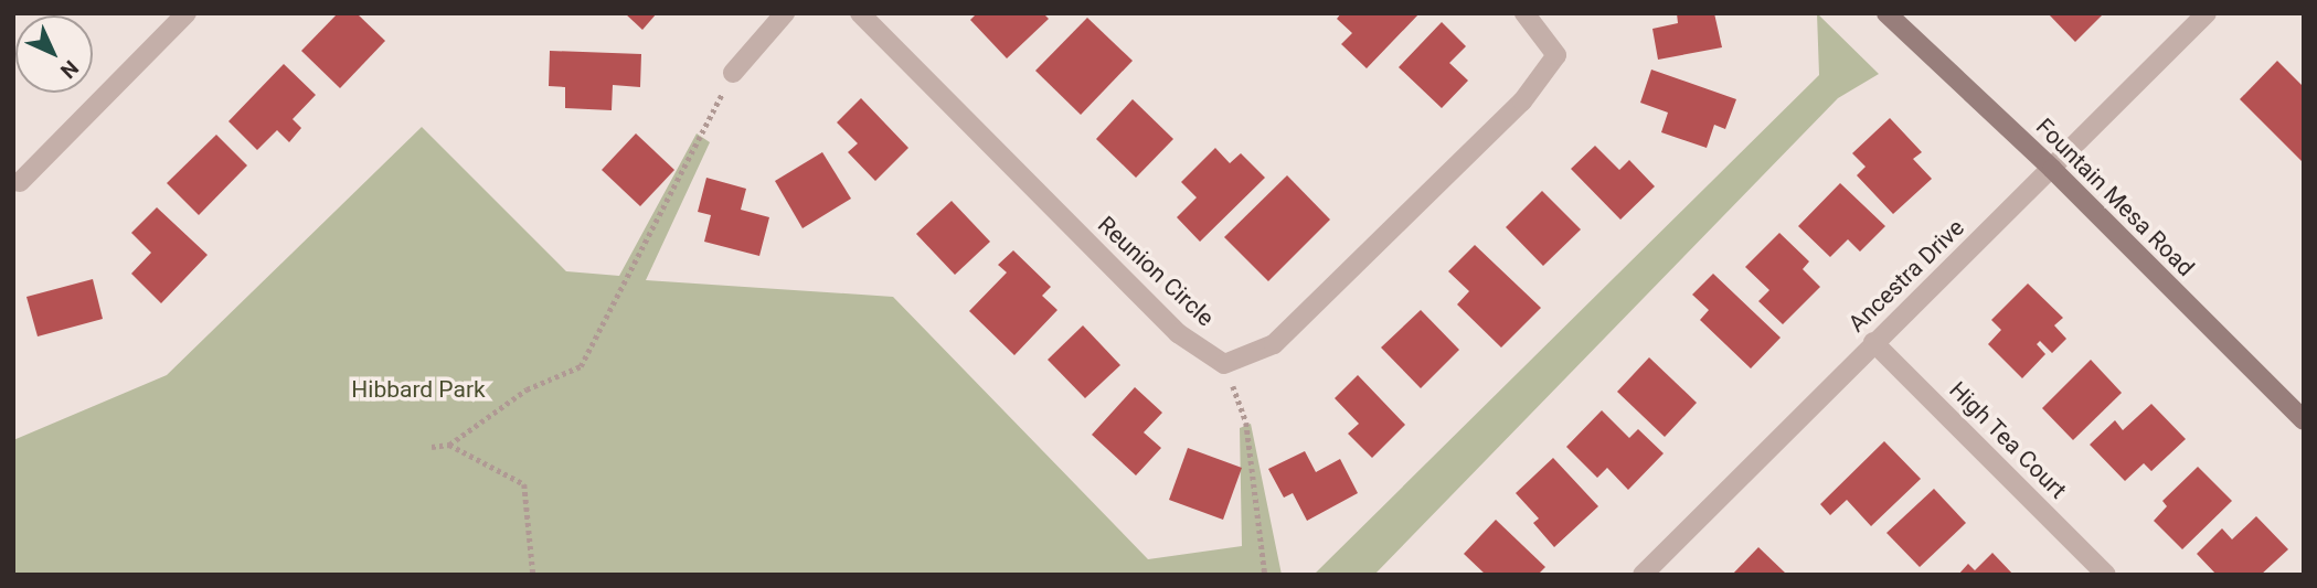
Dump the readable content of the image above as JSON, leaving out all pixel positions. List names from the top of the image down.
{
  "streets": {
    "main road": ["Fountain Mesa Road"],
    "street": ["Reunion Circle", "Ancestra Drive", "High Tea Court"]
  },
  "crossings": [
    ["Fountain Mesa Road", "Ancestra Drive"],
    ["Ancestra Drive", "High Tea Court"]
  ],
  "parks": ["Hibbard Park"],
  "north": "bottom right"
}
